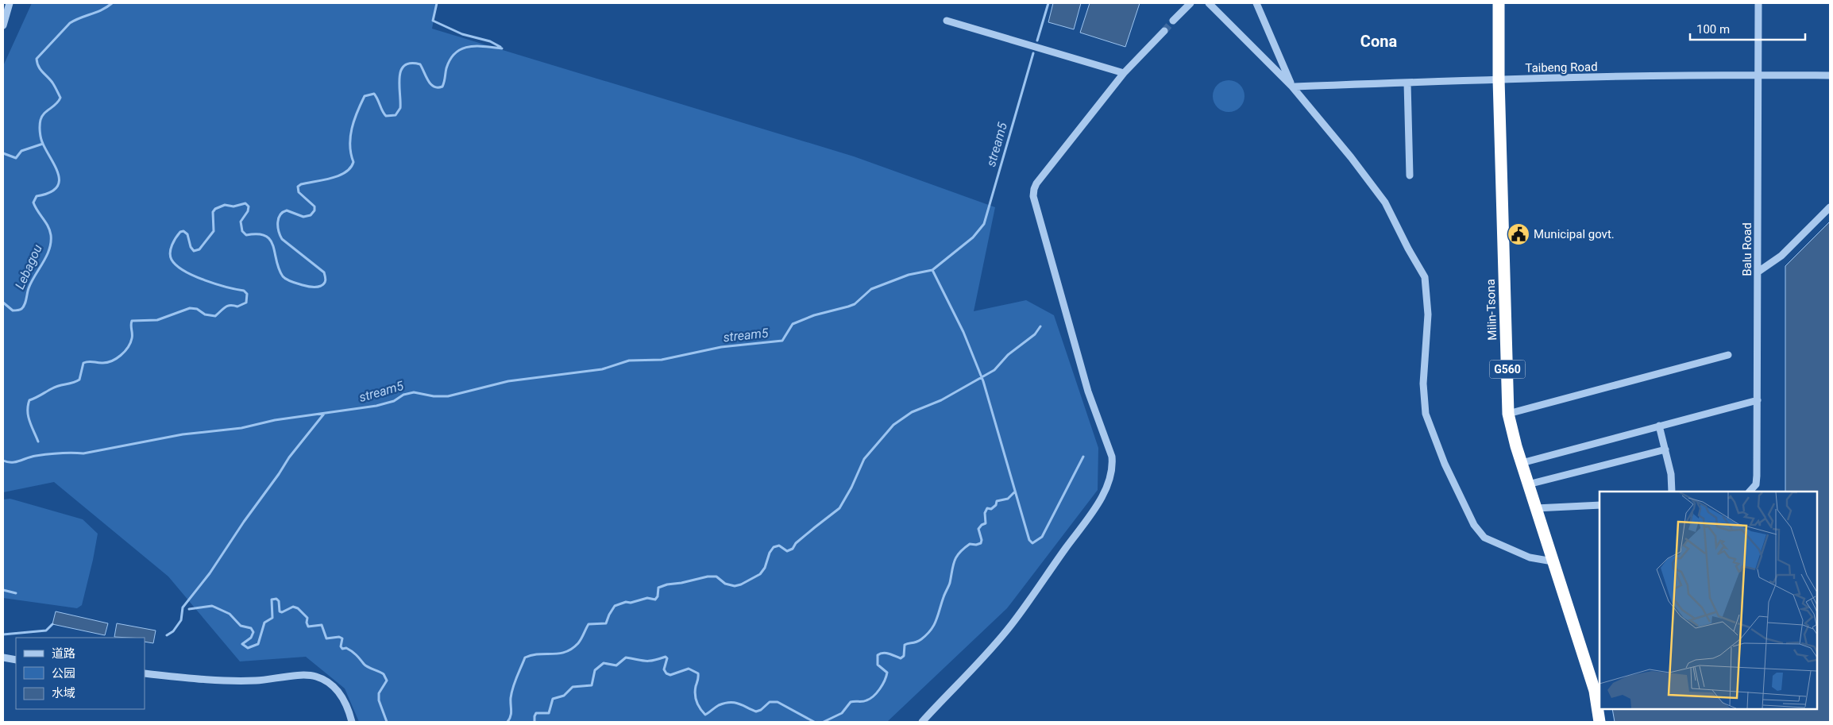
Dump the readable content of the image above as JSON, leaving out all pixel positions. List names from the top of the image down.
{
  "streets": {
    "highway": ["Milin-Tsona", "G560"],
    "street": ["Taibeng Road", "Balu Road"]
  },
  "crossings": [
    ["Taibeng Road", "Balu Road"],
    ["Taibeng Road", "Milin-Tsona"]
  ],
  "districts": ["Cona"],
  "water": ["stream5", "Lebagou"],
  "places": {
    "public building": ["Municipal govt."]
  },
  "legend": ["道路", "公园", "水域"],
  "scale_bar": "100 m"
}
